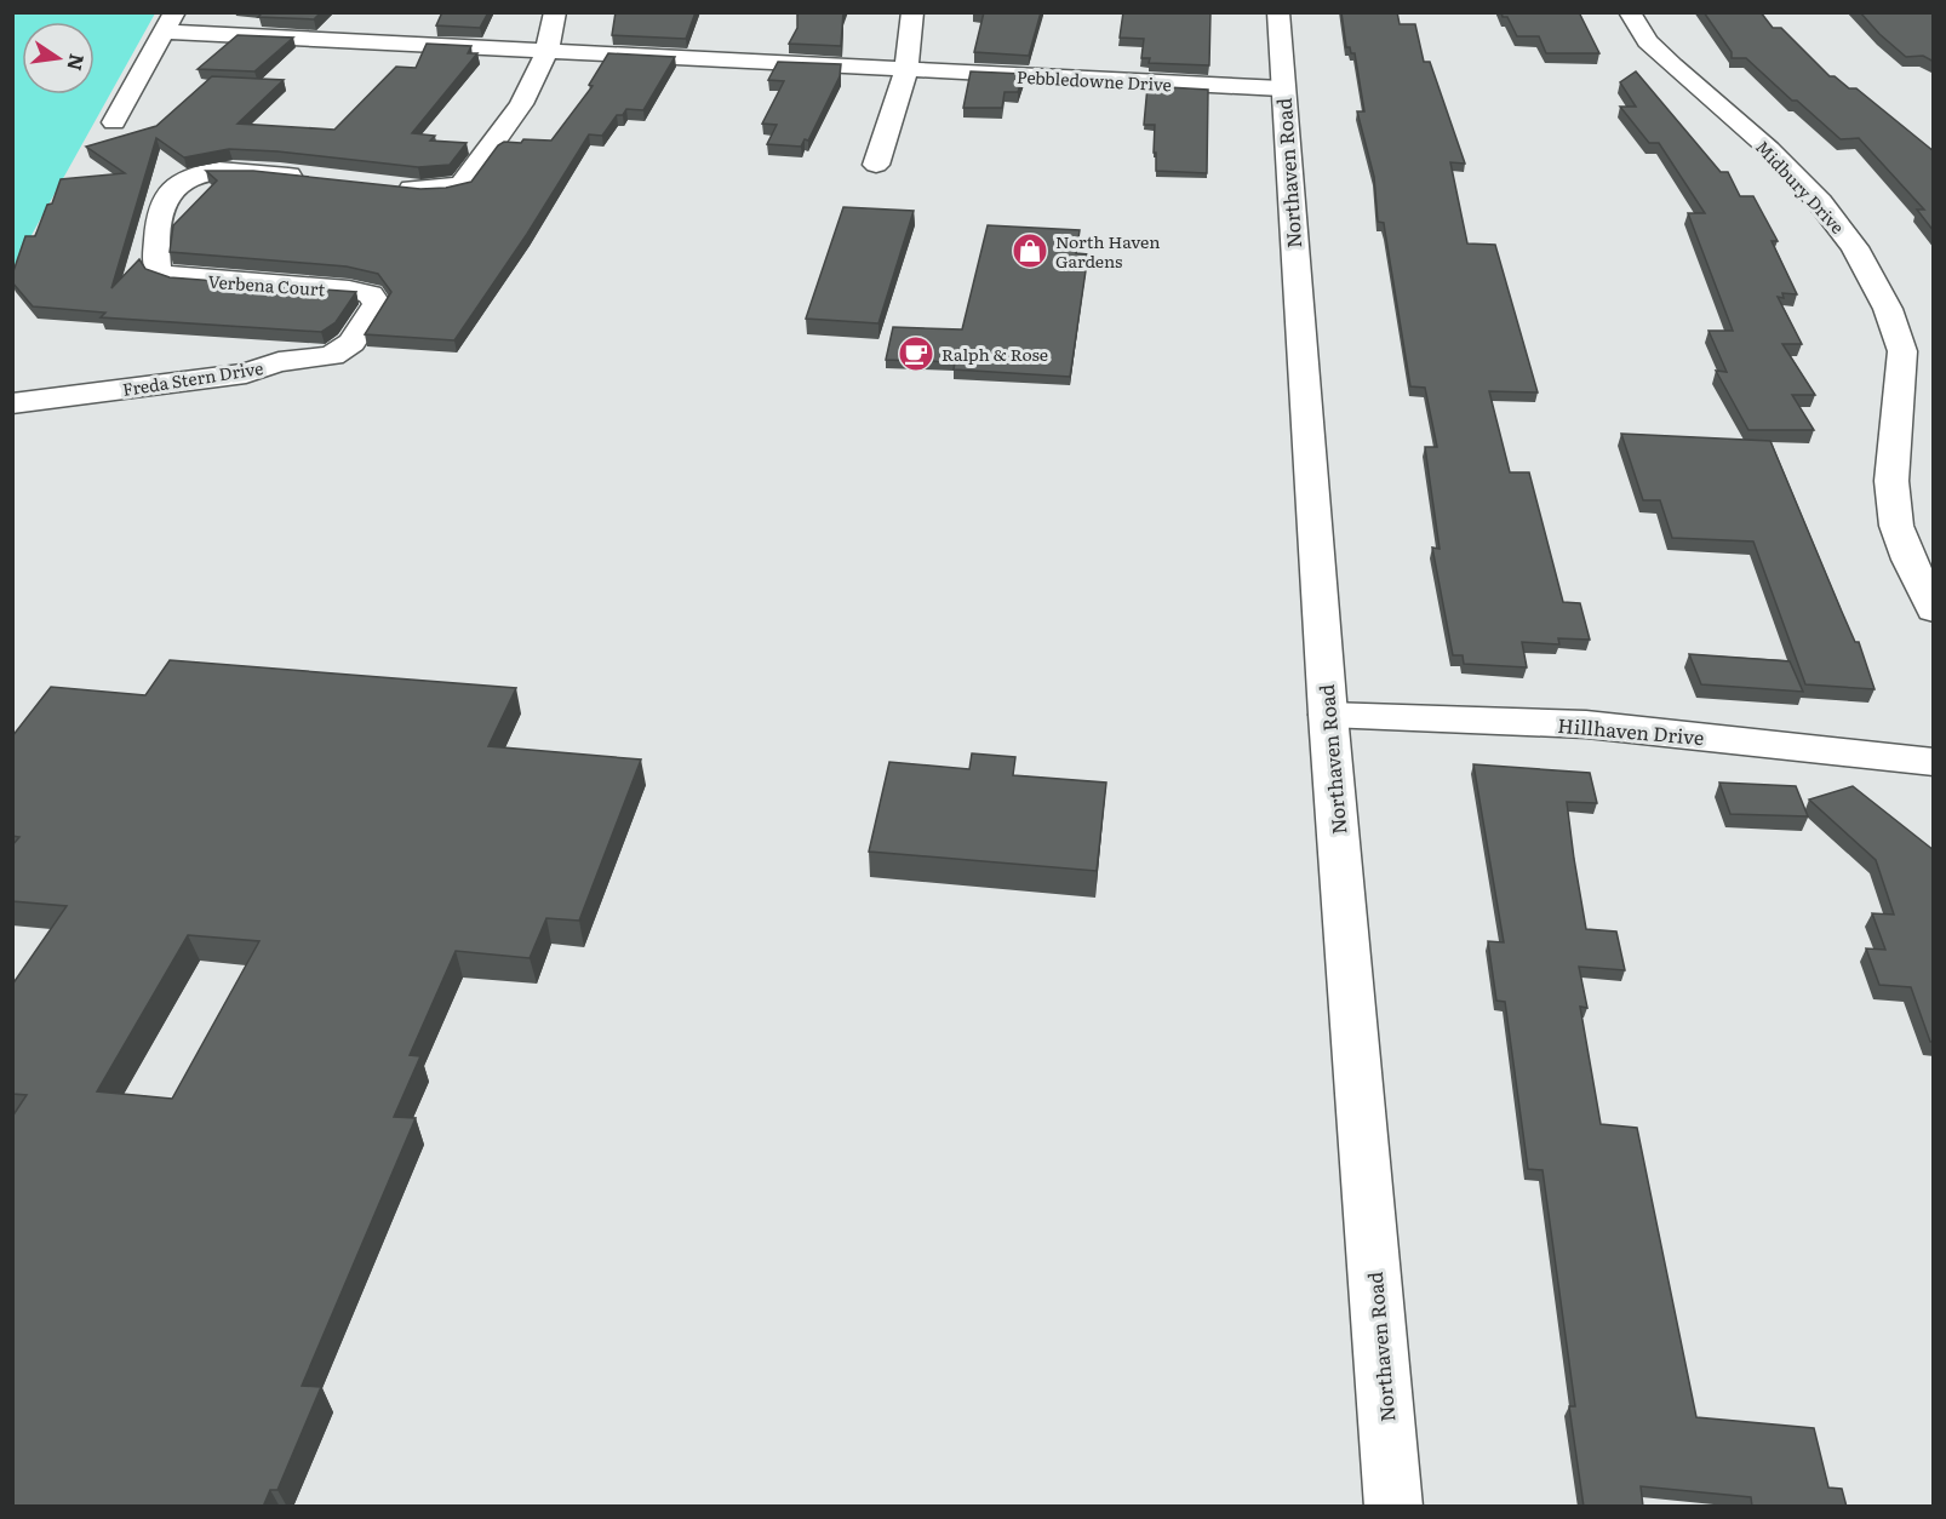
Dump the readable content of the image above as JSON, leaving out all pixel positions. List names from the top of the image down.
{
  "streets": {
    "street": [
      "Pebbledowne Drive",
      "Northaven Road",
      "Midbury Drive",
      "Verbena Court",
      "Freda Stern Drive",
      "Hillhaven Drive"
    ]
  },
  "crossings": [
    ["Pebbledowne Drive", "Northaven Road"],
    ["Northaven Road", "Hillhaven Drive"],
    ["Verbena Court", "Freda Stern Drive"]
  ],
  "places": {
    "shop": ["North Haven Gardens"],
    "cafe": ["Ralph & Rose"]
  },
  "north": "right"
}
